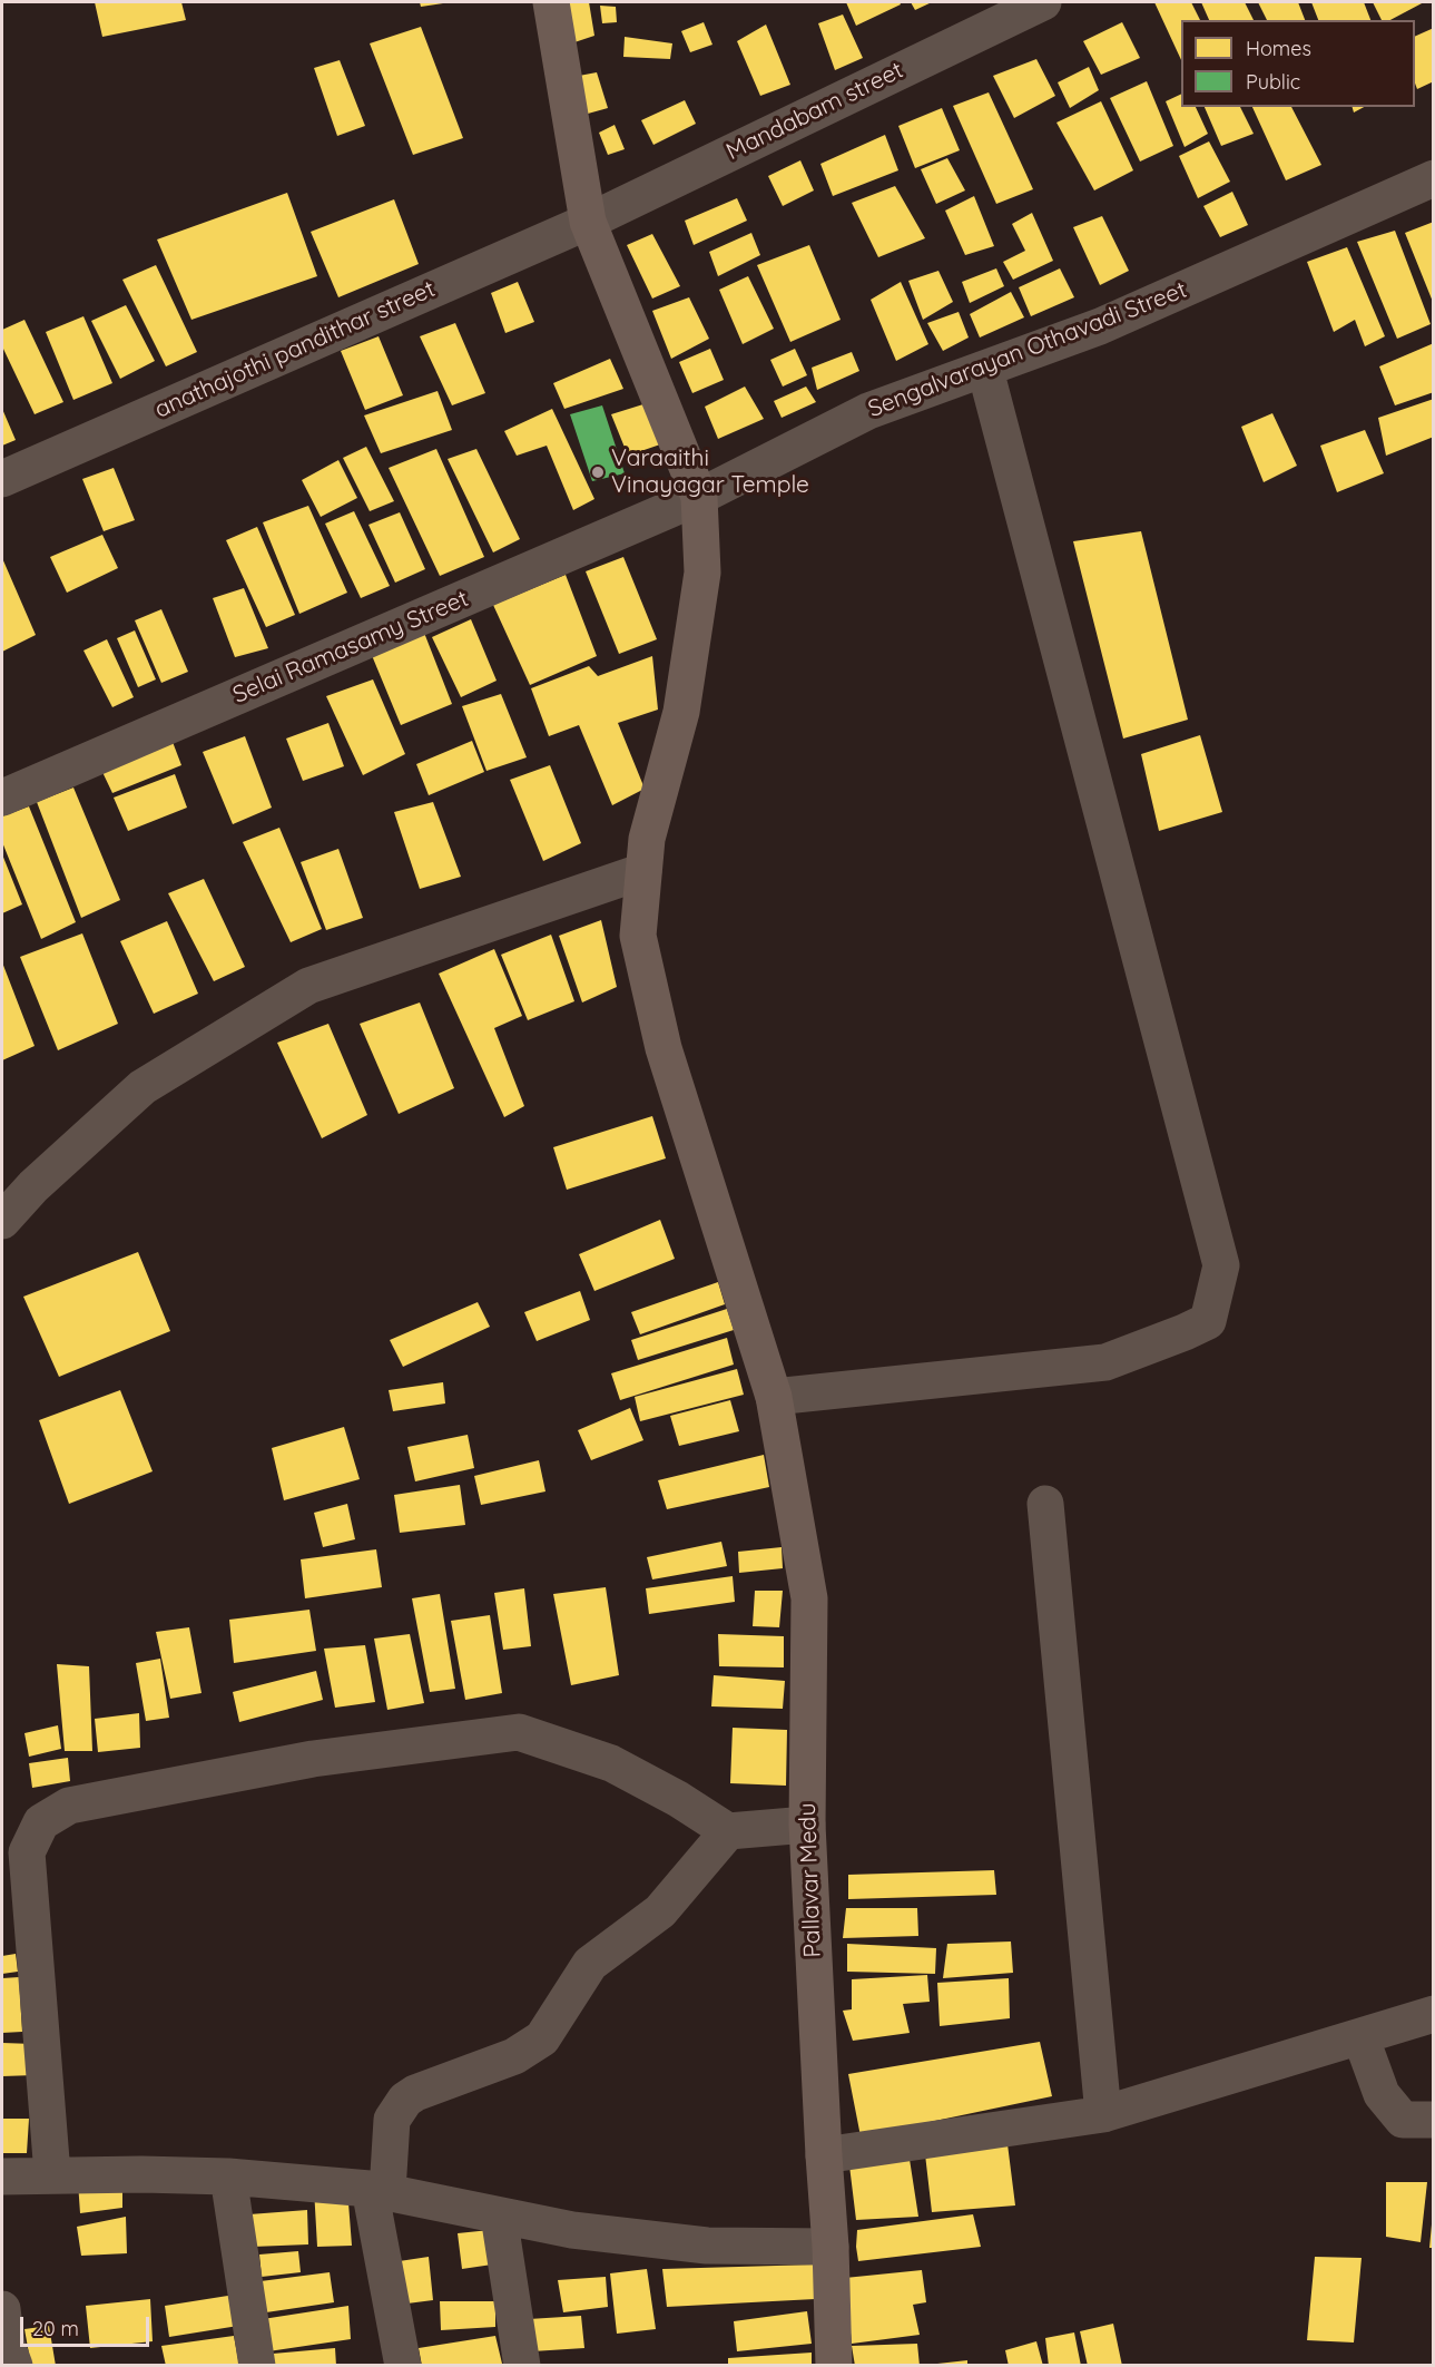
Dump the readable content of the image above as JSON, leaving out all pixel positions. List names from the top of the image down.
{
  "streets": {
    "street": [
      "Mandabam street",
      "anathajothi pandithar street",
      "Sengalvarayan Othavadi Street",
      "Selai Ramasamy Street",
      "Pallavar Medu"
    ]
  },
  "crossings": [
    ["Mandabam street", "anathajothi pandithar street"],
    ["Mandabam street", "Pallavar Medu"],
    ["anathajothi pandithar street", "Pallavar Medu"],
    ["Sengalvarayan Othavadi Street", "Selai Ramasamy Street"],
    ["Sengalvarayan Othavadi Street", "Pallavar Medu"],
    ["Selai Ramasamy Street", "Pallavar Medu"]
  ],
  "places": ["Varaaithi Vinayagar Temple"],
  "legend": ["Homes", "Public"],
  "scale_bar": "20 m"
}
